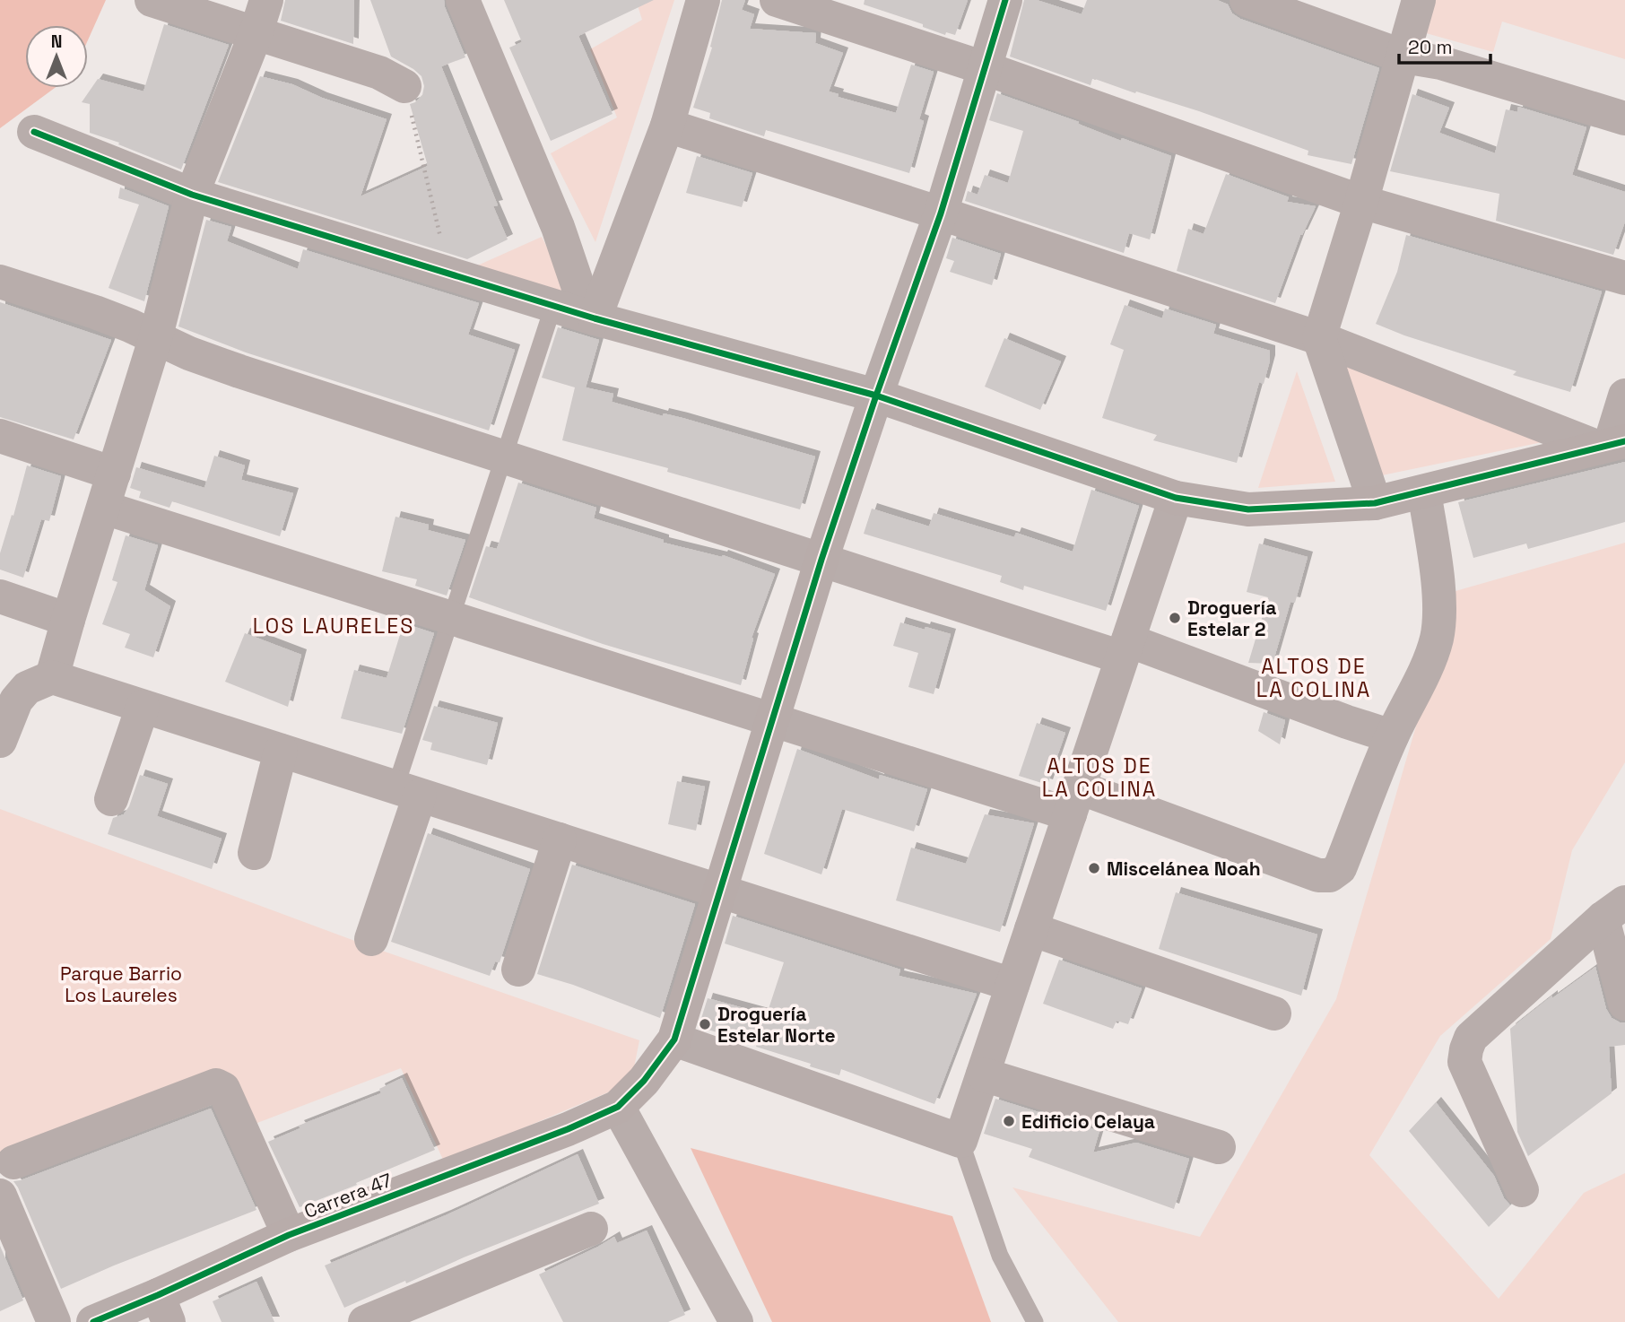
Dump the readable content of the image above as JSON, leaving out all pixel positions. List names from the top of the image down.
{
  "streets": {
    "street": ["Carrera 47"]
  },
  "districts": ["LOS LAURELES", "ALTOS DE LA COLINA", "ALTOS DE LA COLINA"],
  "parks": ["Parque Barrio Los Laureles"],
  "places": [
    "Droguería Estelar 2",
    "Miscelánea Noah",
    "Droguería Estelar Norte",
    "Edificio Celaya"
  ],
  "scale_bar": "20 m",
  "north": "top"
}
